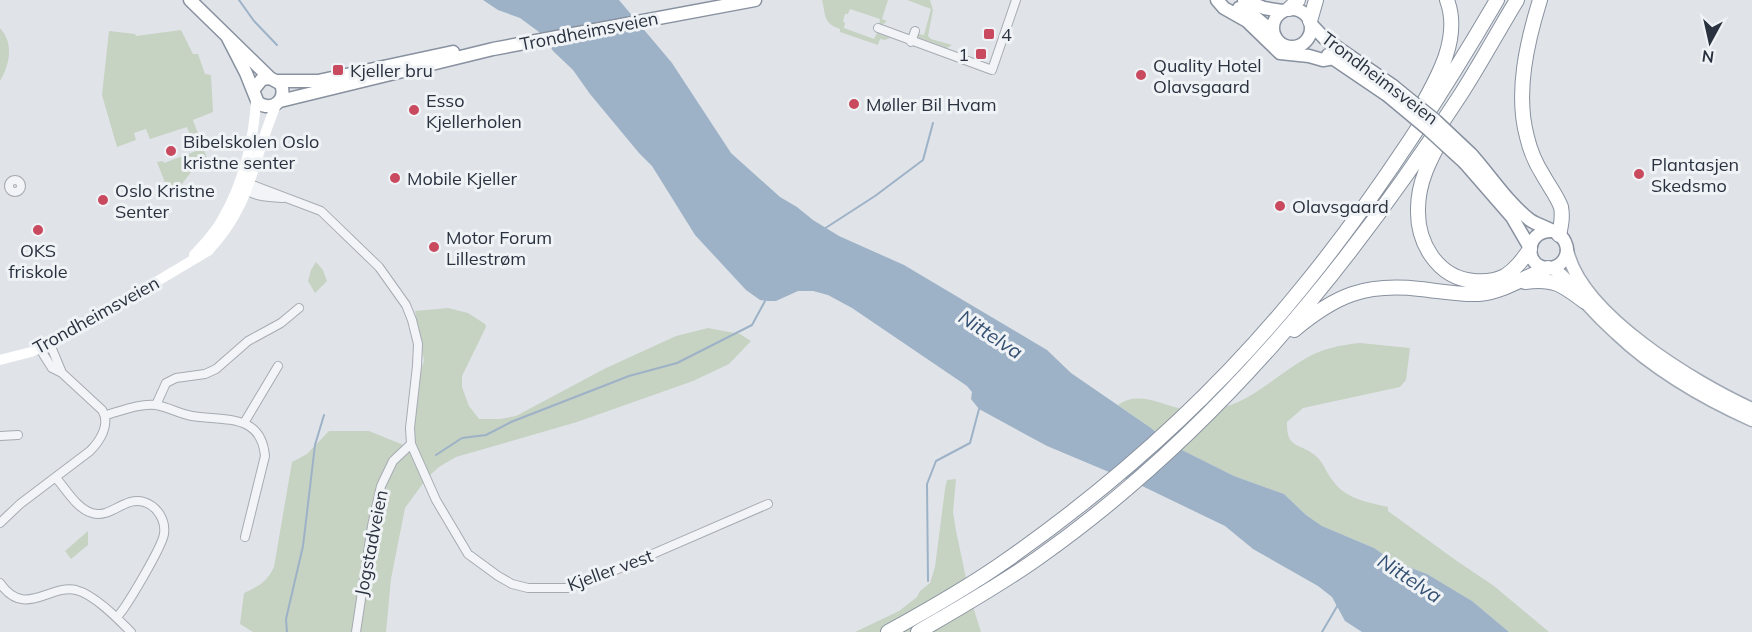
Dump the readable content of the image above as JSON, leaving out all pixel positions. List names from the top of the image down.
{
  "streets": {
    "main road": ["Trondheimsveien"],
    "street": ["Jogstadveien", "Kjeller vest"]
  },
  "crossings": [
    ["Jogstadveien", "Kjeller vest"]
  ],
  "water": ["Nittelva"],
  "places": {
    "transit": ["4", "1", "Kjeller bru"],
    "other": [
      "Quality Hotel Olavsgaard",
      "Møller Bil Hvam",
      "Esso Kjellerholen",
      "Bibelskolen Oslo kristne senter",
      "Plantasjen Skedsmo",
      "Mobile Kjeller",
      "Oslo Kristne Senter",
      "Olavsgaard",
      "OKS friskole",
      "Motor Forum Lillestrøm"
    ]
  },
  "north": "bottom"
}
